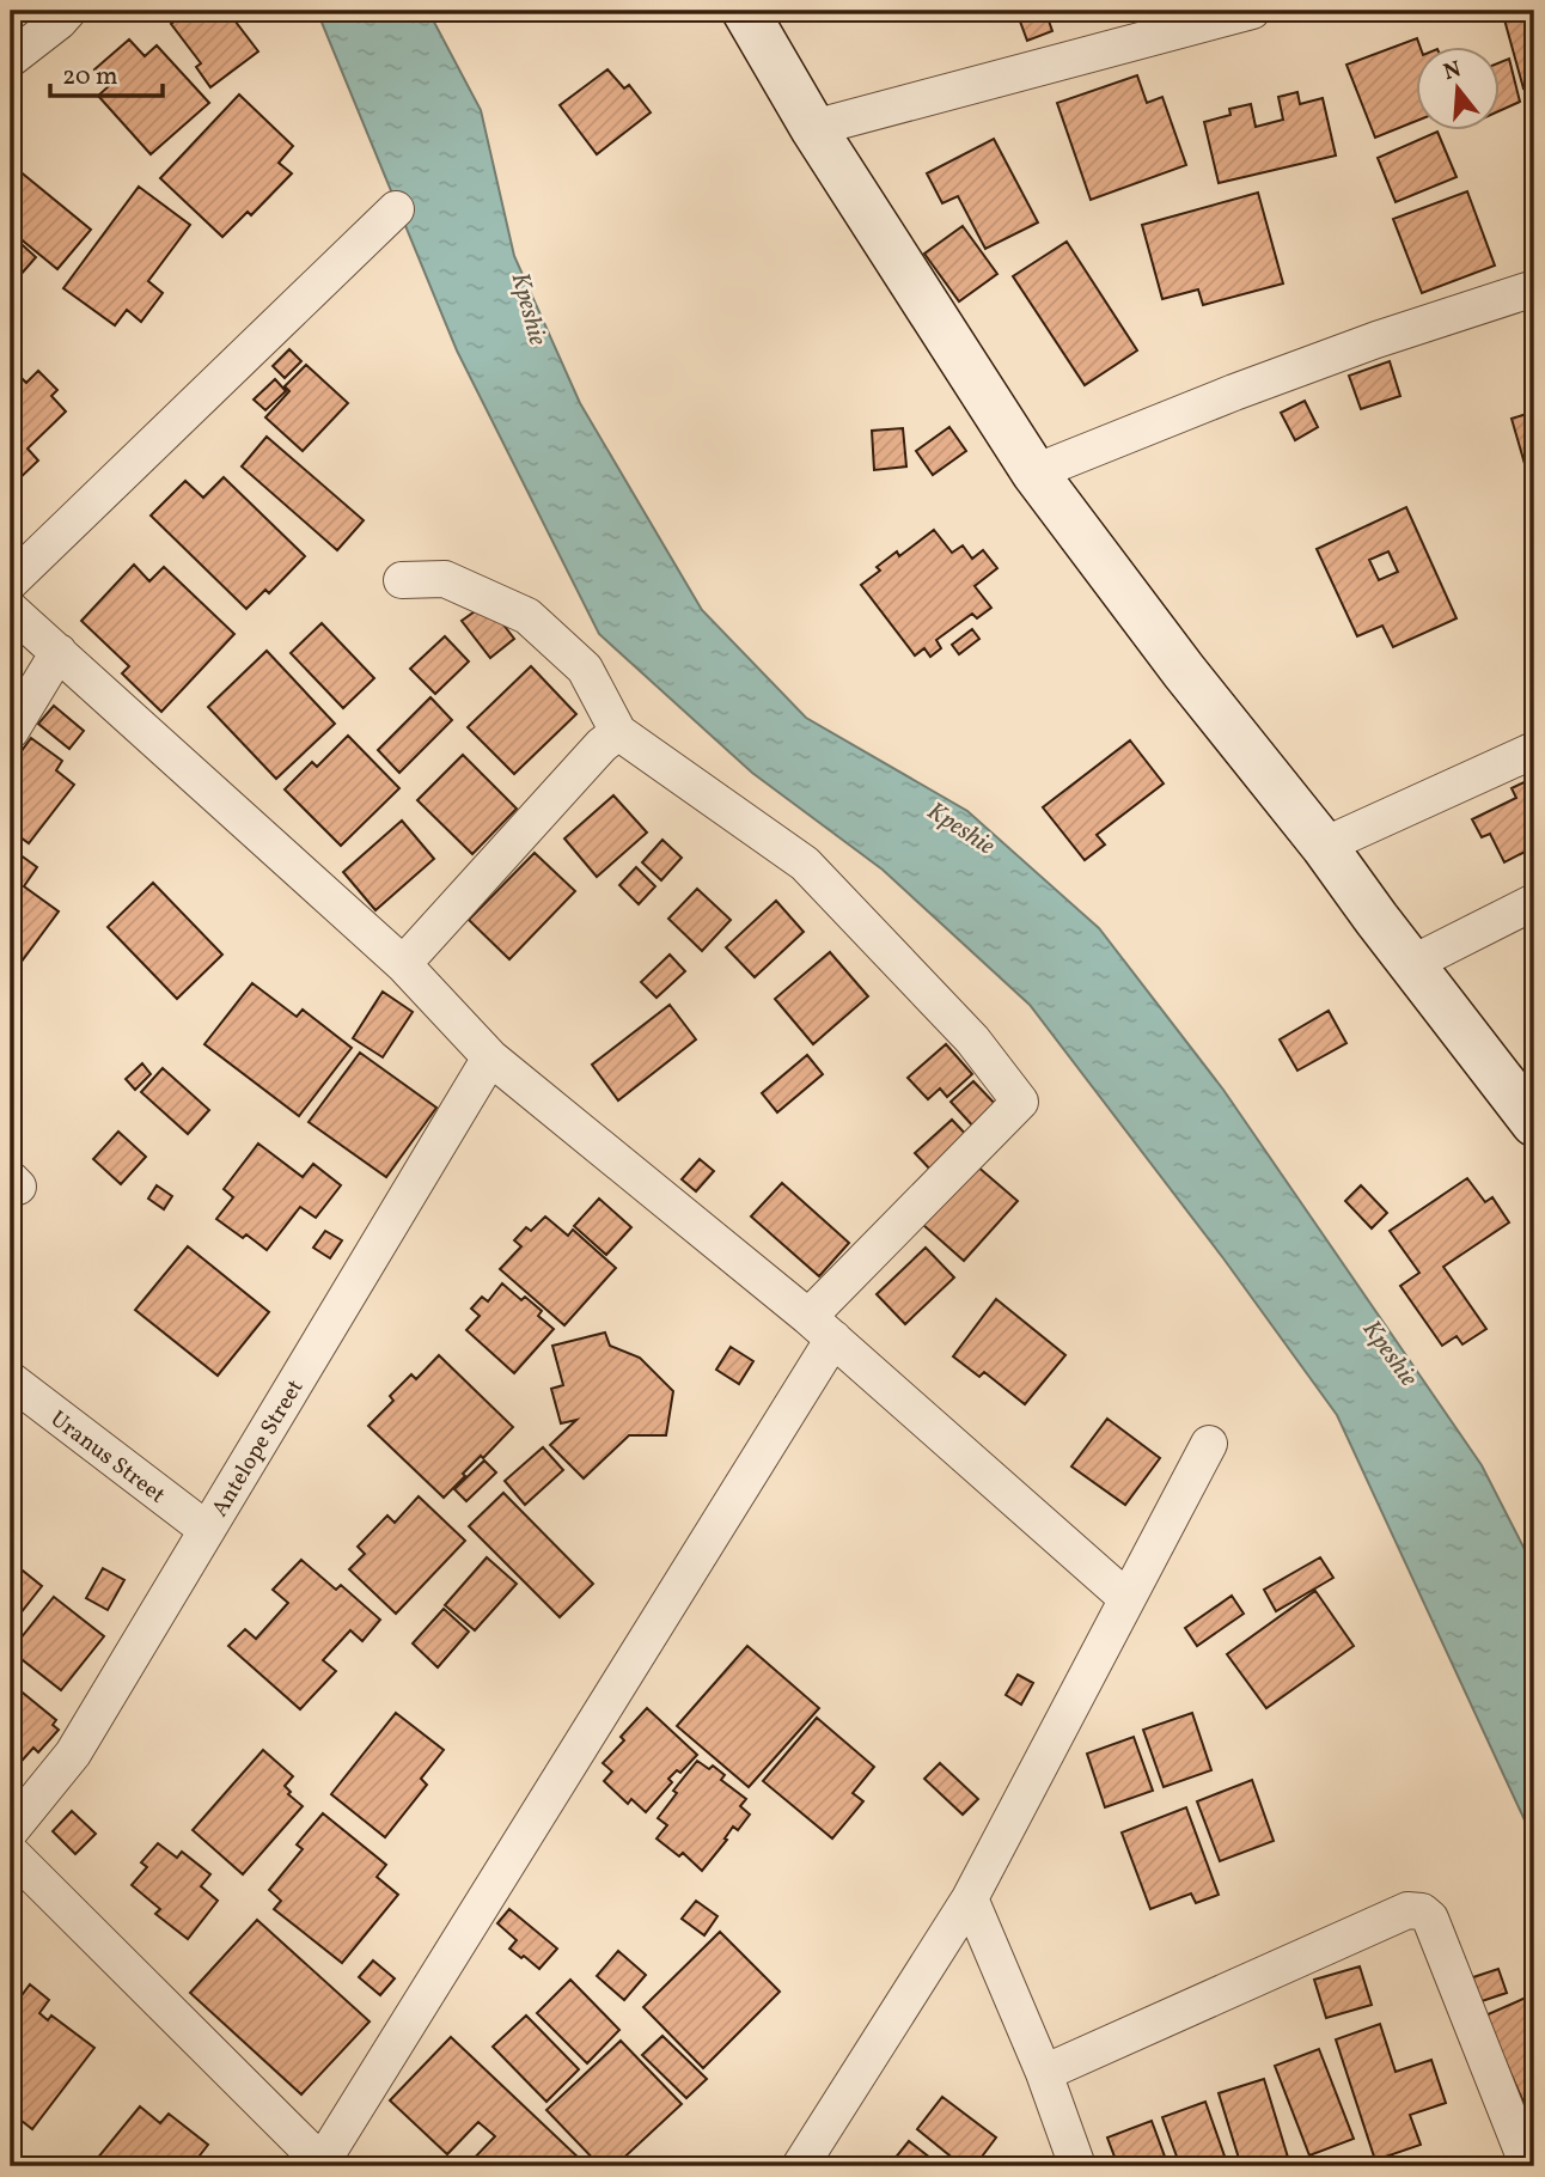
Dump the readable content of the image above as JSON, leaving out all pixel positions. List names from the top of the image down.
{
  "streets": {
    "street": ["Antelope Street", "Uranus Street"]
  },
  "crossings": [
    ["Antelope Street", "Uranus Street"]
  ],
  "water": ["Kpeshie"],
  "scale_bar": "20 m",
  "north": "top"
}
